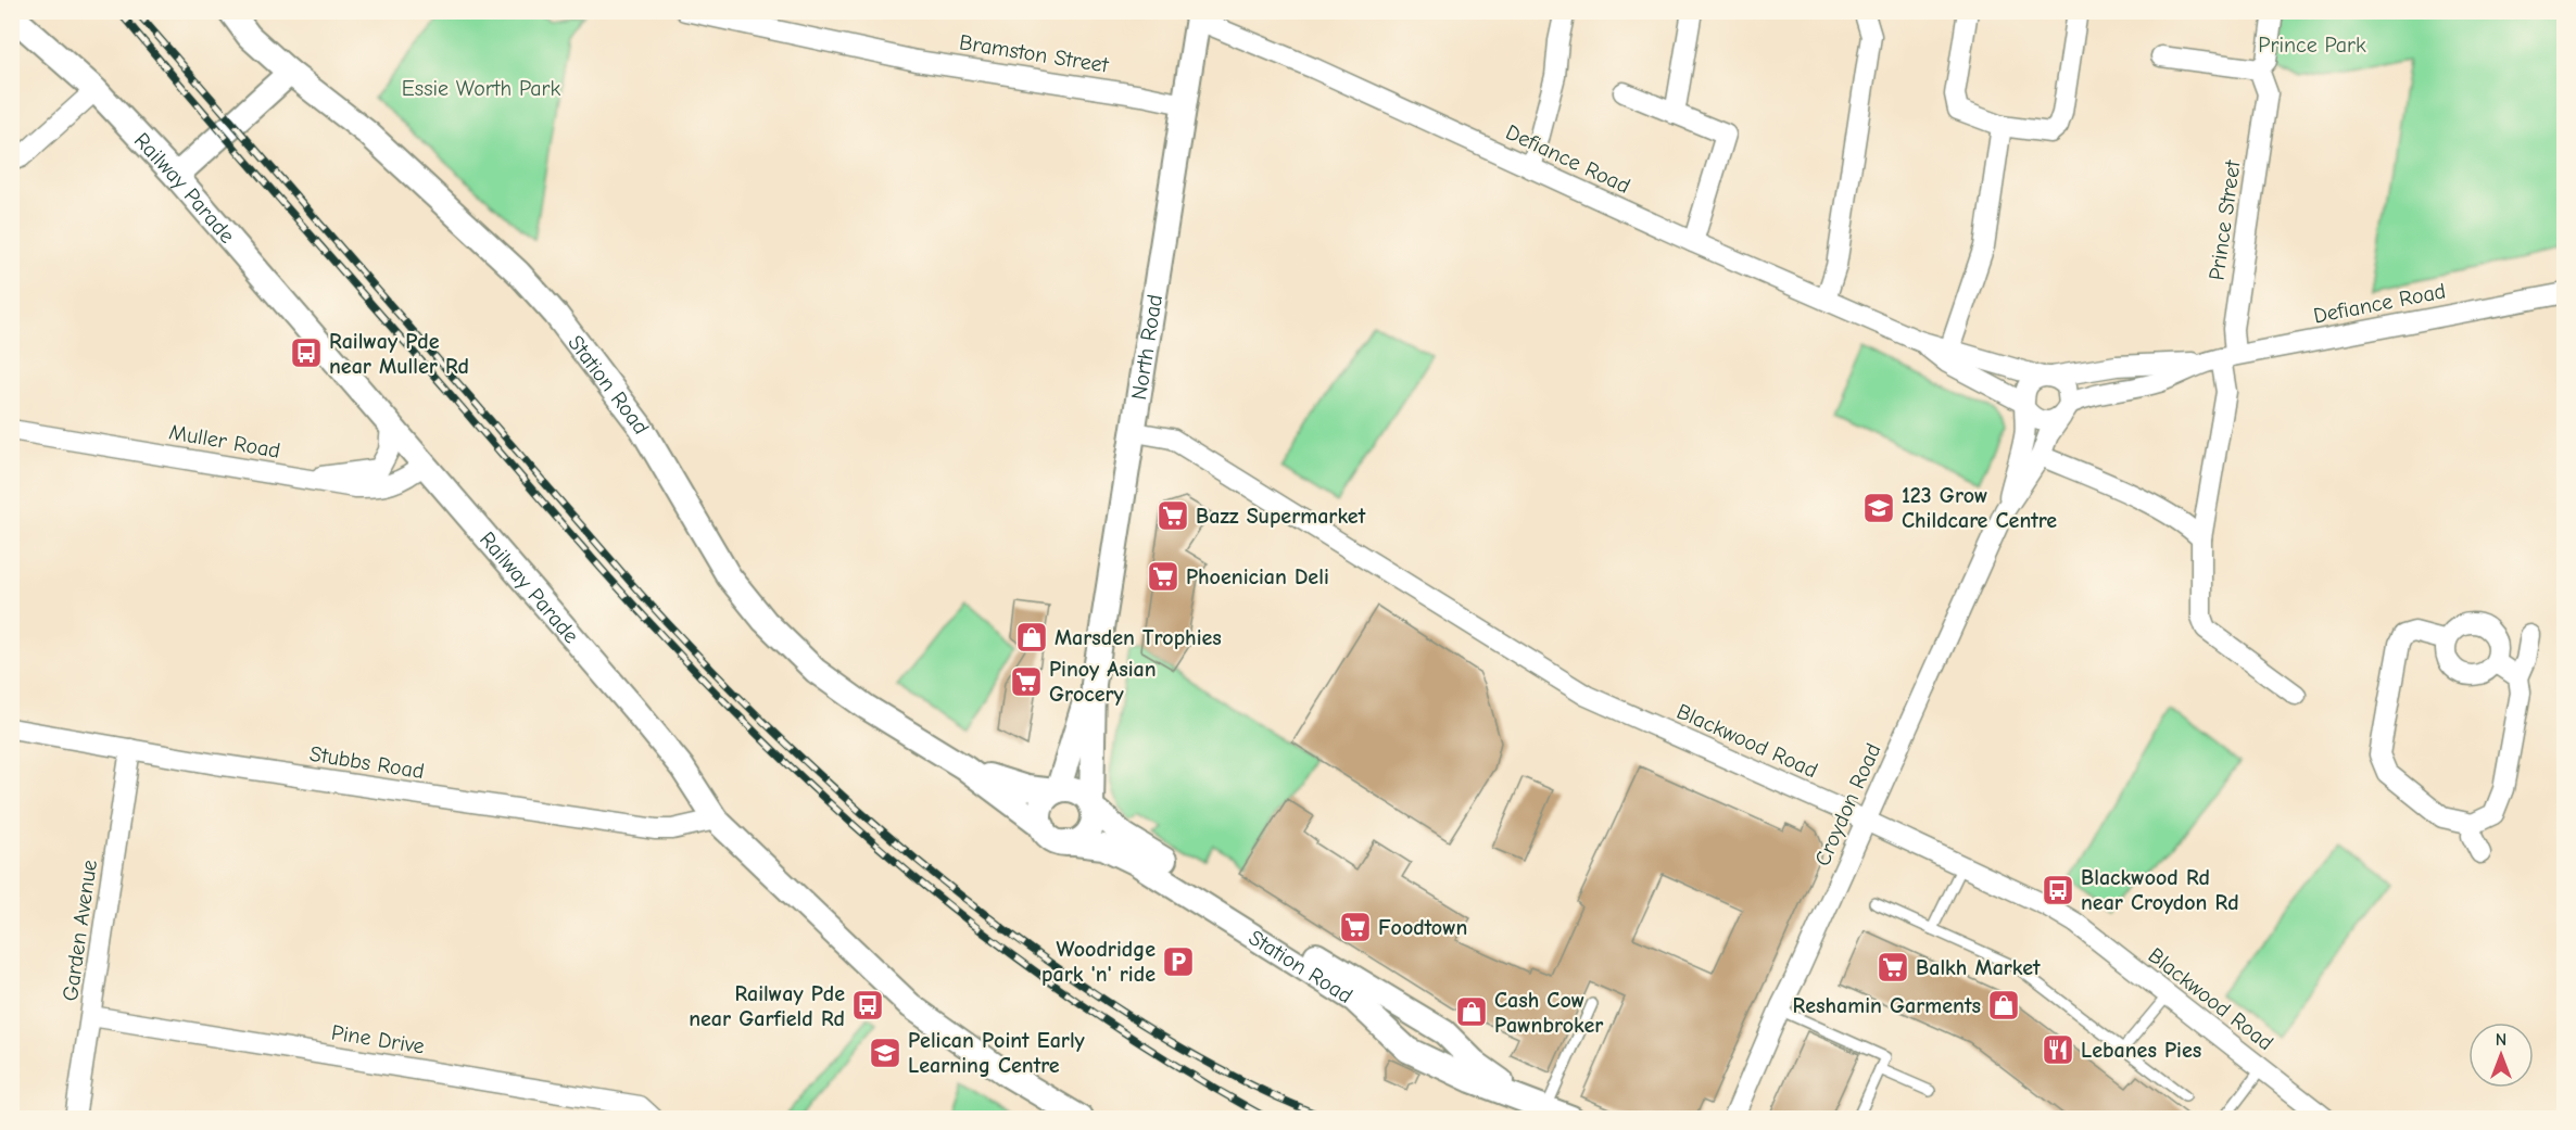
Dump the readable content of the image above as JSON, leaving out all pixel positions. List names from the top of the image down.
{
  "streets": {
    "street": [
      "Bramston Street",
      "Defiance Road",
      "Railway Parade",
      "Prince Street",
      "North Road",
      "Station Road",
      "Muller Road",
      "Blackwood Road",
      "Stubbs Road",
      "Croydon Road",
      "Garden Avenue",
      "Pine Drive"
    ]
  },
  "crossings": [
    ["Bramston Street", "North Road"],
    ["Defiance Road", "Prince Street"],
    ["Defiance Road", "North Road"],
    ["Defiance Road", "Croydon Road"],
    ["Railway Parade", "Muller Road"],
    ["Railway Parade", "Stubbs Road"],
    ["North Road", "Station Road"],
    ["North Road", "Blackwood Road"],
    ["Blackwood Road", "Croydon Road"],
    ["Stubbs Road", "Garden Avenue"],
    ["Garden Avenue", "Pine Drive"]
  ],
  "parks": ["Prince Park", "Essie Worth Park"],
  "places": {
    "bus stop": ["Railway Pde near Muller Rd", "Blackwood Rd near Croydon Rd", "Railway Pde near Garfield Rd"],
    "school or university": ["123 Grow Childcare Centre", "Pelican Point Early Learning Centre"],
    "supermarket": [
      "Bazz Supermarket",
      "Phoenician Deli",
      "Pinoy Asian Grocery",
      "Foodtown",
      "Balkh Market"
    ],
    "shop": ["Marsden Trophies", "Reshamin Garments", "Cash Cow Pawnbroker"],
    "parking": ["Woodridge park 'n' ride"],
    "restaurant": ["Lebanes Pies"]
  },
  "north": "top"
}
